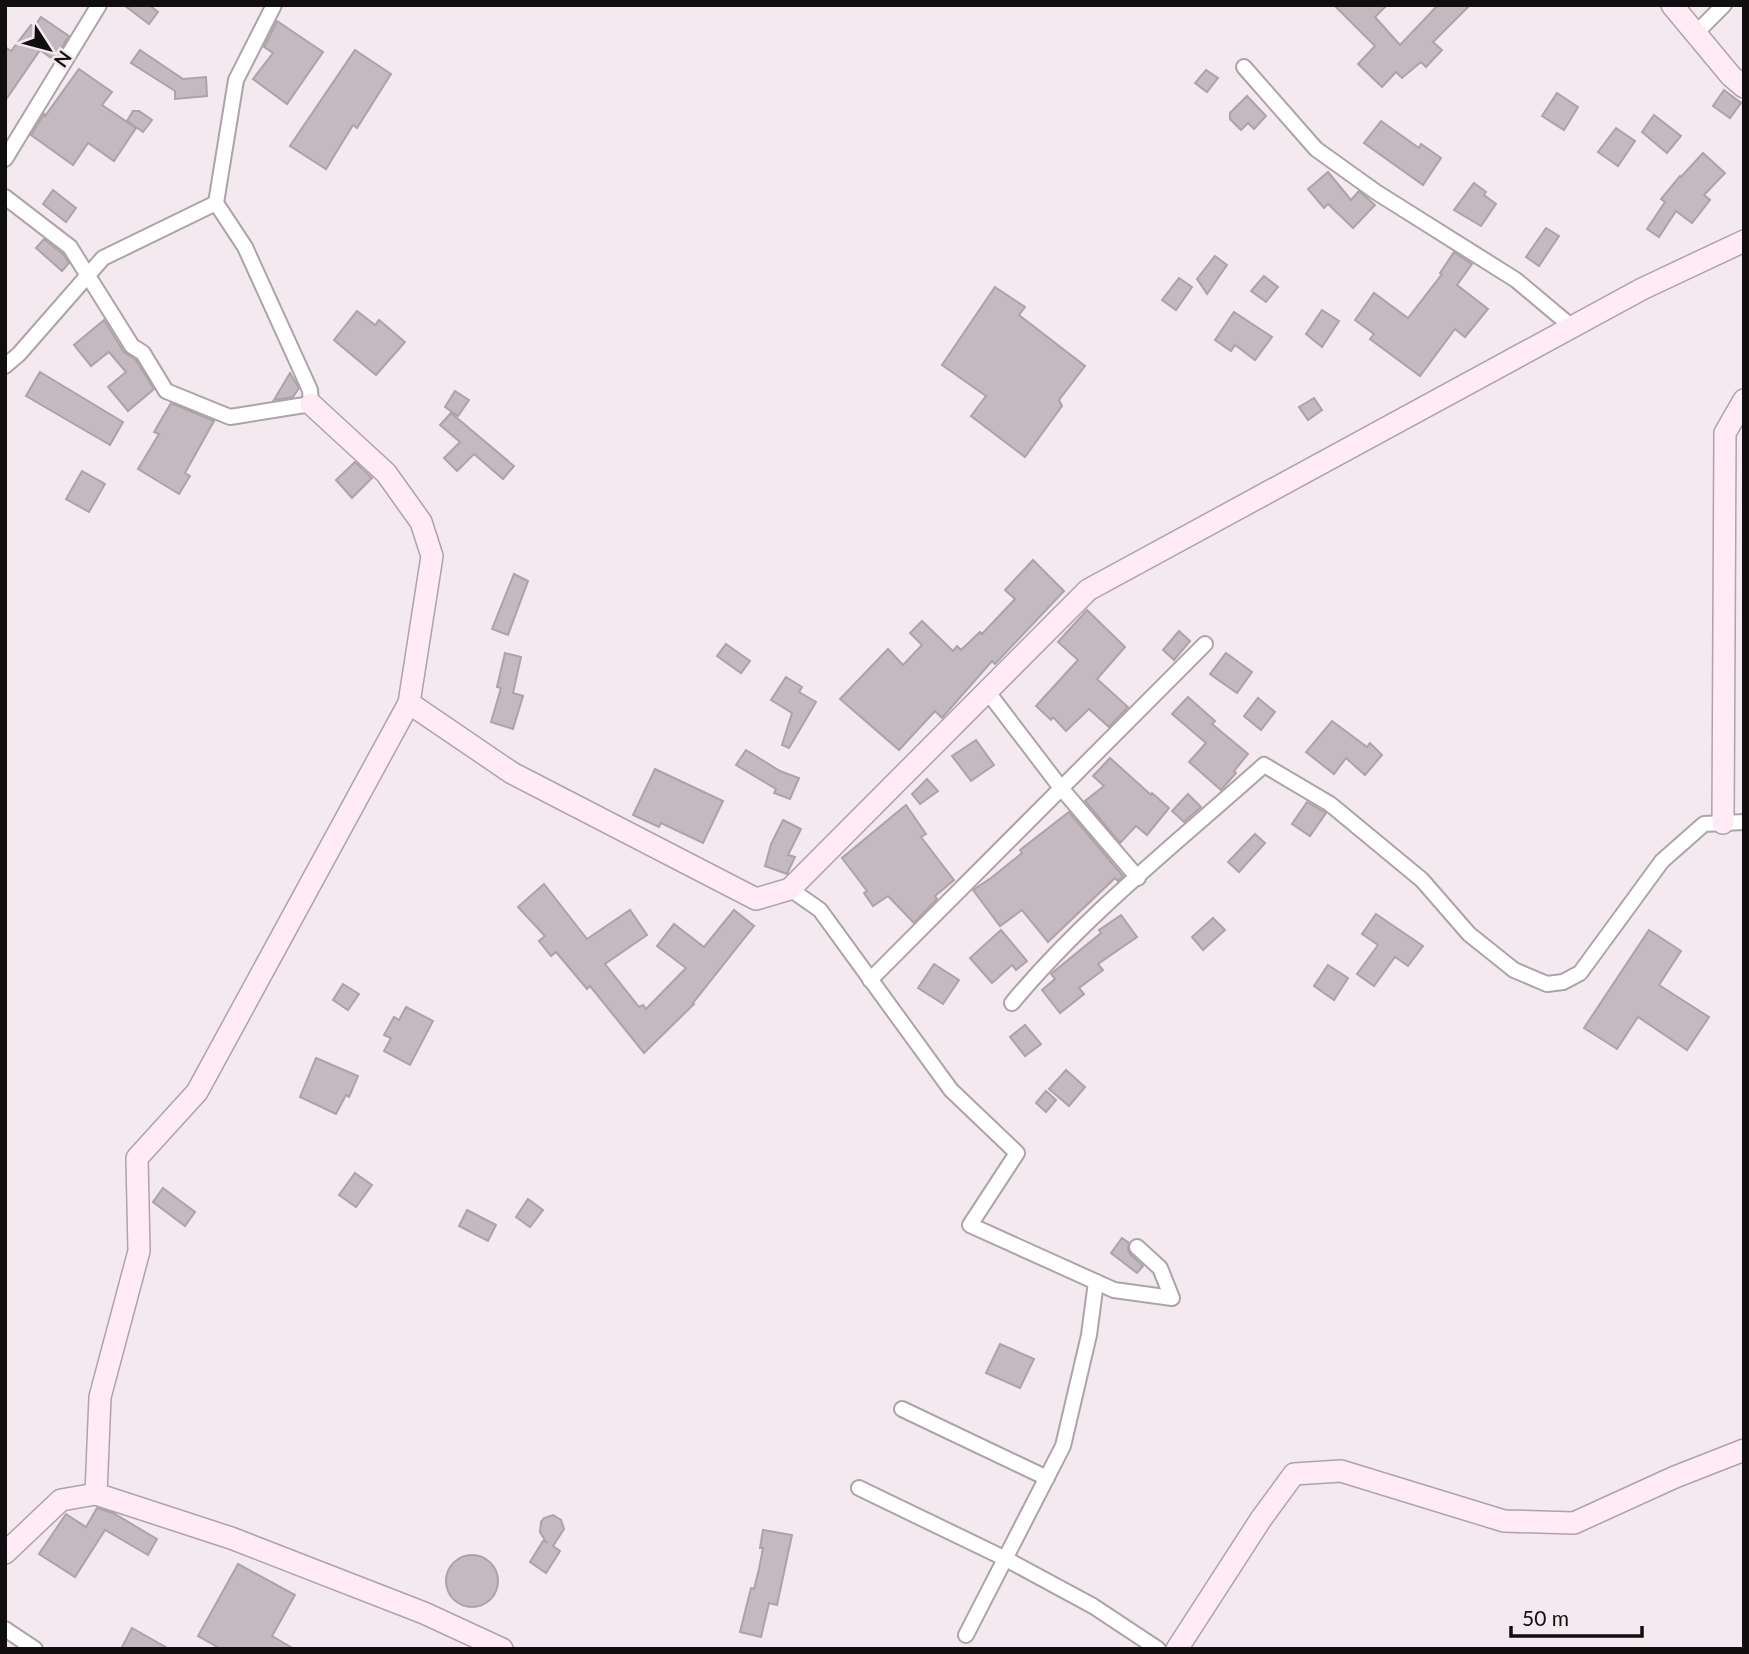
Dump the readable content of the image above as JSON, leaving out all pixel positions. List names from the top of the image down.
{
  "scale_bar": "50 m",
  "north": "bottom right"
}
